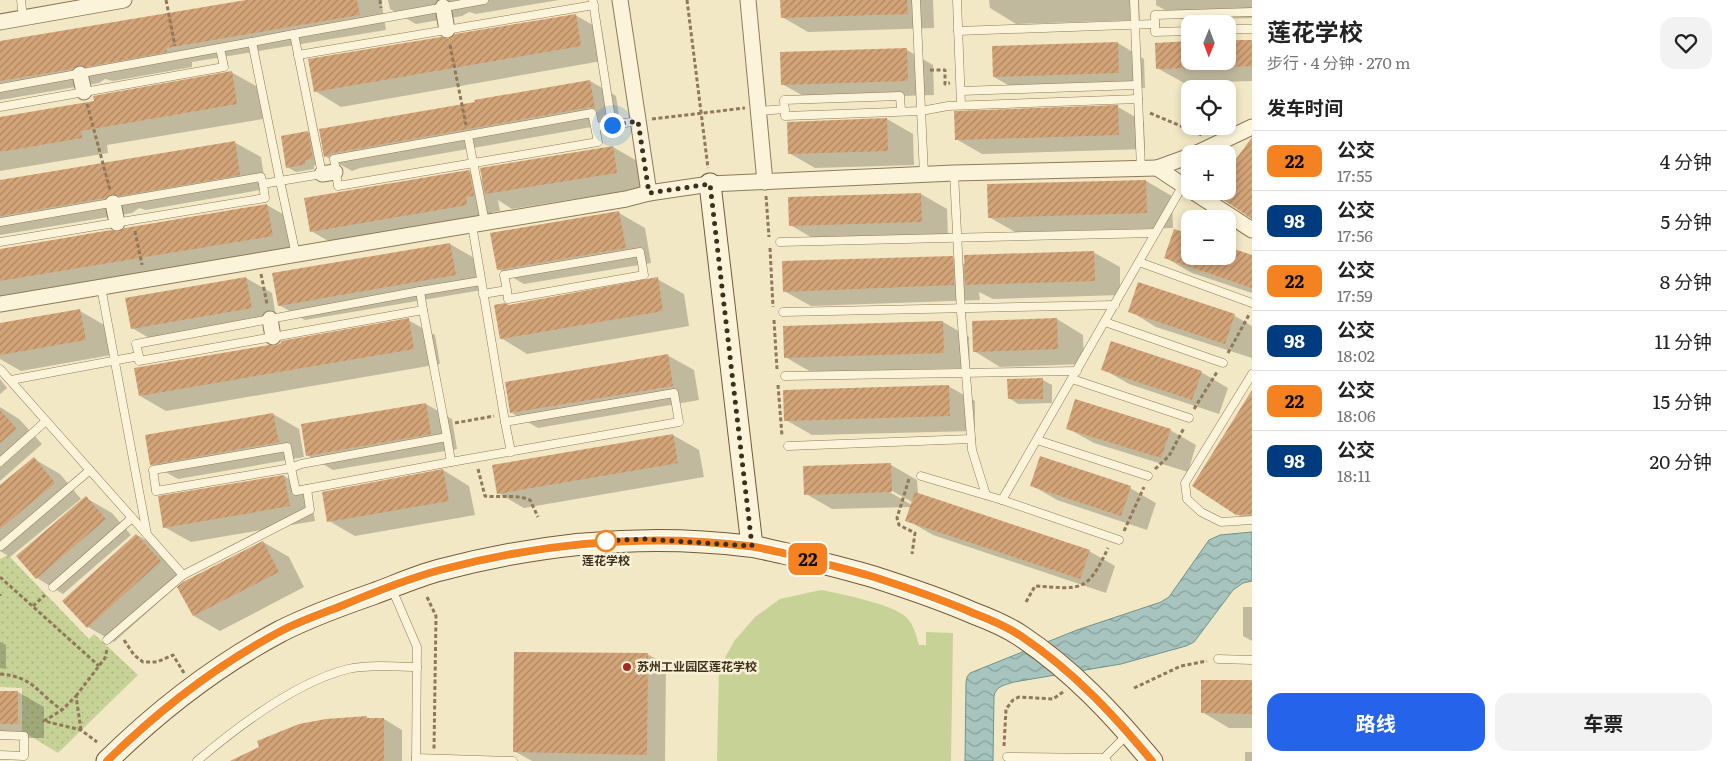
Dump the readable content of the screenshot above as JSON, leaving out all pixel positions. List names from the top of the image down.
{
  "places": ["莲花学校", "苏州工业园区莲花学校"],
  "lines": ["bus line 22"],
  "north": "bottom",
  "page": {
    "on_map": "22",
    "heading": [
      ["莲花学校", "步行 · 4 分钟 · 270 m"],
      "发车时间"
    ],
    "map_buttons": ["+", "−"],
    "list": [
      {
        "mark": "22",
        "name": "公交",
        "note": "17:55",
        "value": "4 分钟"
      },
      {
        "mark": "98",
        "name": "公交",
        "note": "17:56",
        "value": "5 分钟"
      },
      {
        "mark": "22",
        "name": "公交",
        "note": "17:59",
        "value": "8 分钟"
      },
      {
        "mark": "98",
        "name": "公交",
        "note": "18:02",
        "value": "11 分钟"
      },
      {
        "mark": "22",
        "name": "公交",
        "note": "18:06",
        "value": "15 分钟"
      },
      {
        "mark": "98",
        "name": "公交",
        "note": "18:11",
        "value": "20 分钟"
      }
    ],
    "buttons": ["路线", "车票"]
  }
}
